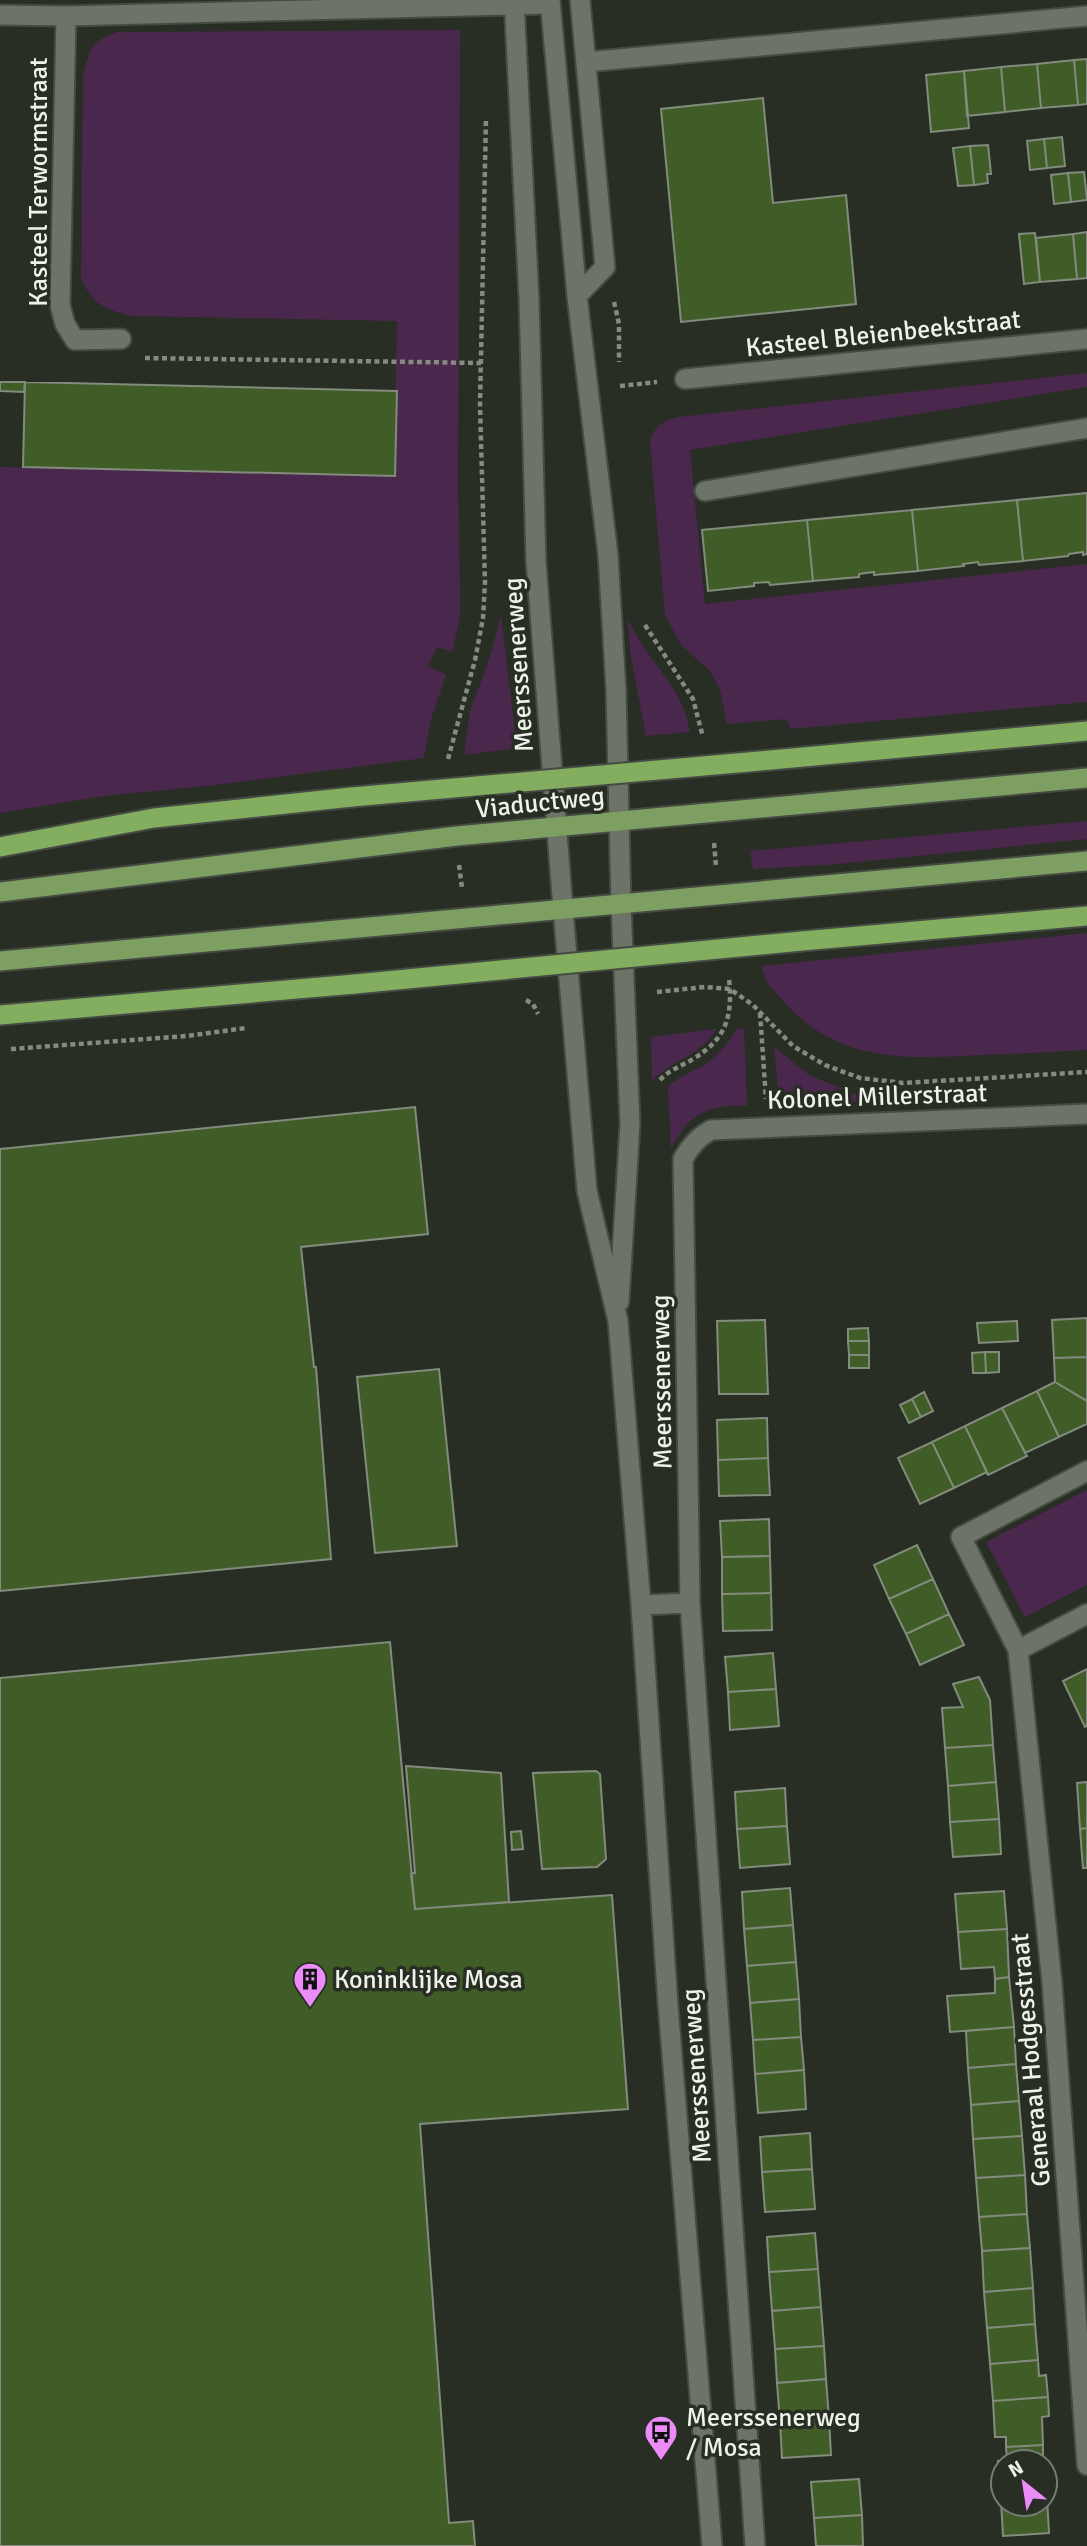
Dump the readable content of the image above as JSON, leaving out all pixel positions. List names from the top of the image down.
{
  "streets": {
    "main road": ["Viaductweg"],
    "street": [
      "Kasteel Terwormstraat",
      "Kasteel Bleienbeekstraat",
      "Meerssenerweg",
      "Kolonel Millerstraat",
      "Generaal Hodgesstraat"
    ]
  },
  "crossings": [
    ["Meerssenerweg", "Viaductweg"],
    ["Meerssenerweg", "Kolonel Millerstraat"]
  ],
  "places": {
    "building": ["Koninklijke Mosa"],
    "bus stop": ["Meerssenerweg / Mosa"]
  },
  "north": "top left"
}
